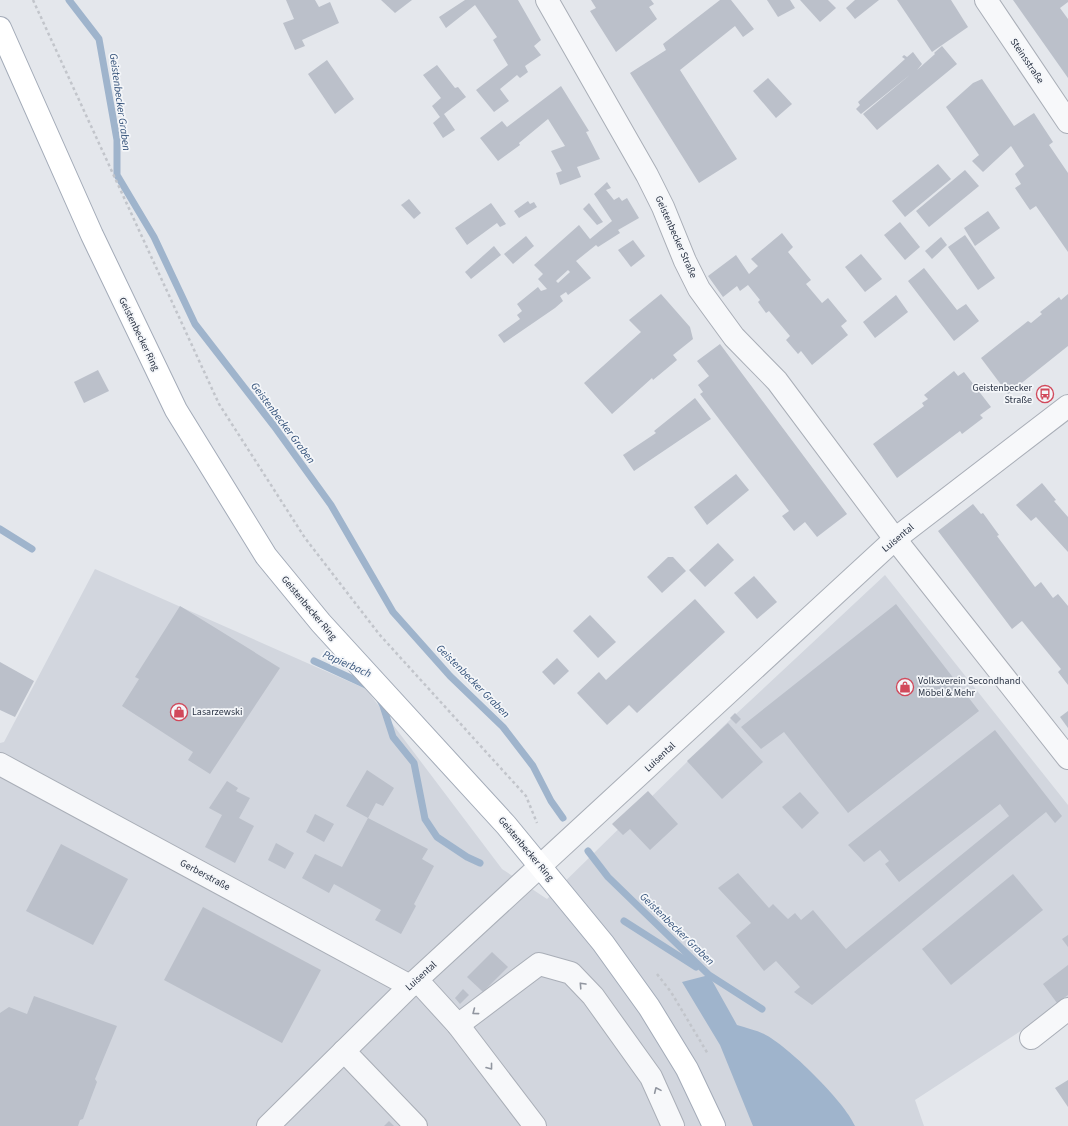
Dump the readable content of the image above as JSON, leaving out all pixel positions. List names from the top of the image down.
{
  "streets": {
    "main road": ["Geistenbecker Ring"],
    "street": [
      "Steinsstraße",
      "Geistenbecker Straße",
      "Luisental",
      "Gerberstraße"
    ]
  },
  "crossings": [
    ["Geistenbecker Straße", "Luisental"],
    ["Geistenbecker Ring", "Luisental"],
    ["Luisental", "Gerberstraße"]
  ],
  "water": ["Geistenbecker Graben", "Papierbach"],
  "places": {
    "bus stop": ["Geistenbecker Straße"],
    "shop": ["Volksverein Secondhand Möbel & Mehr", "Lasarzewski"]
  }
}
